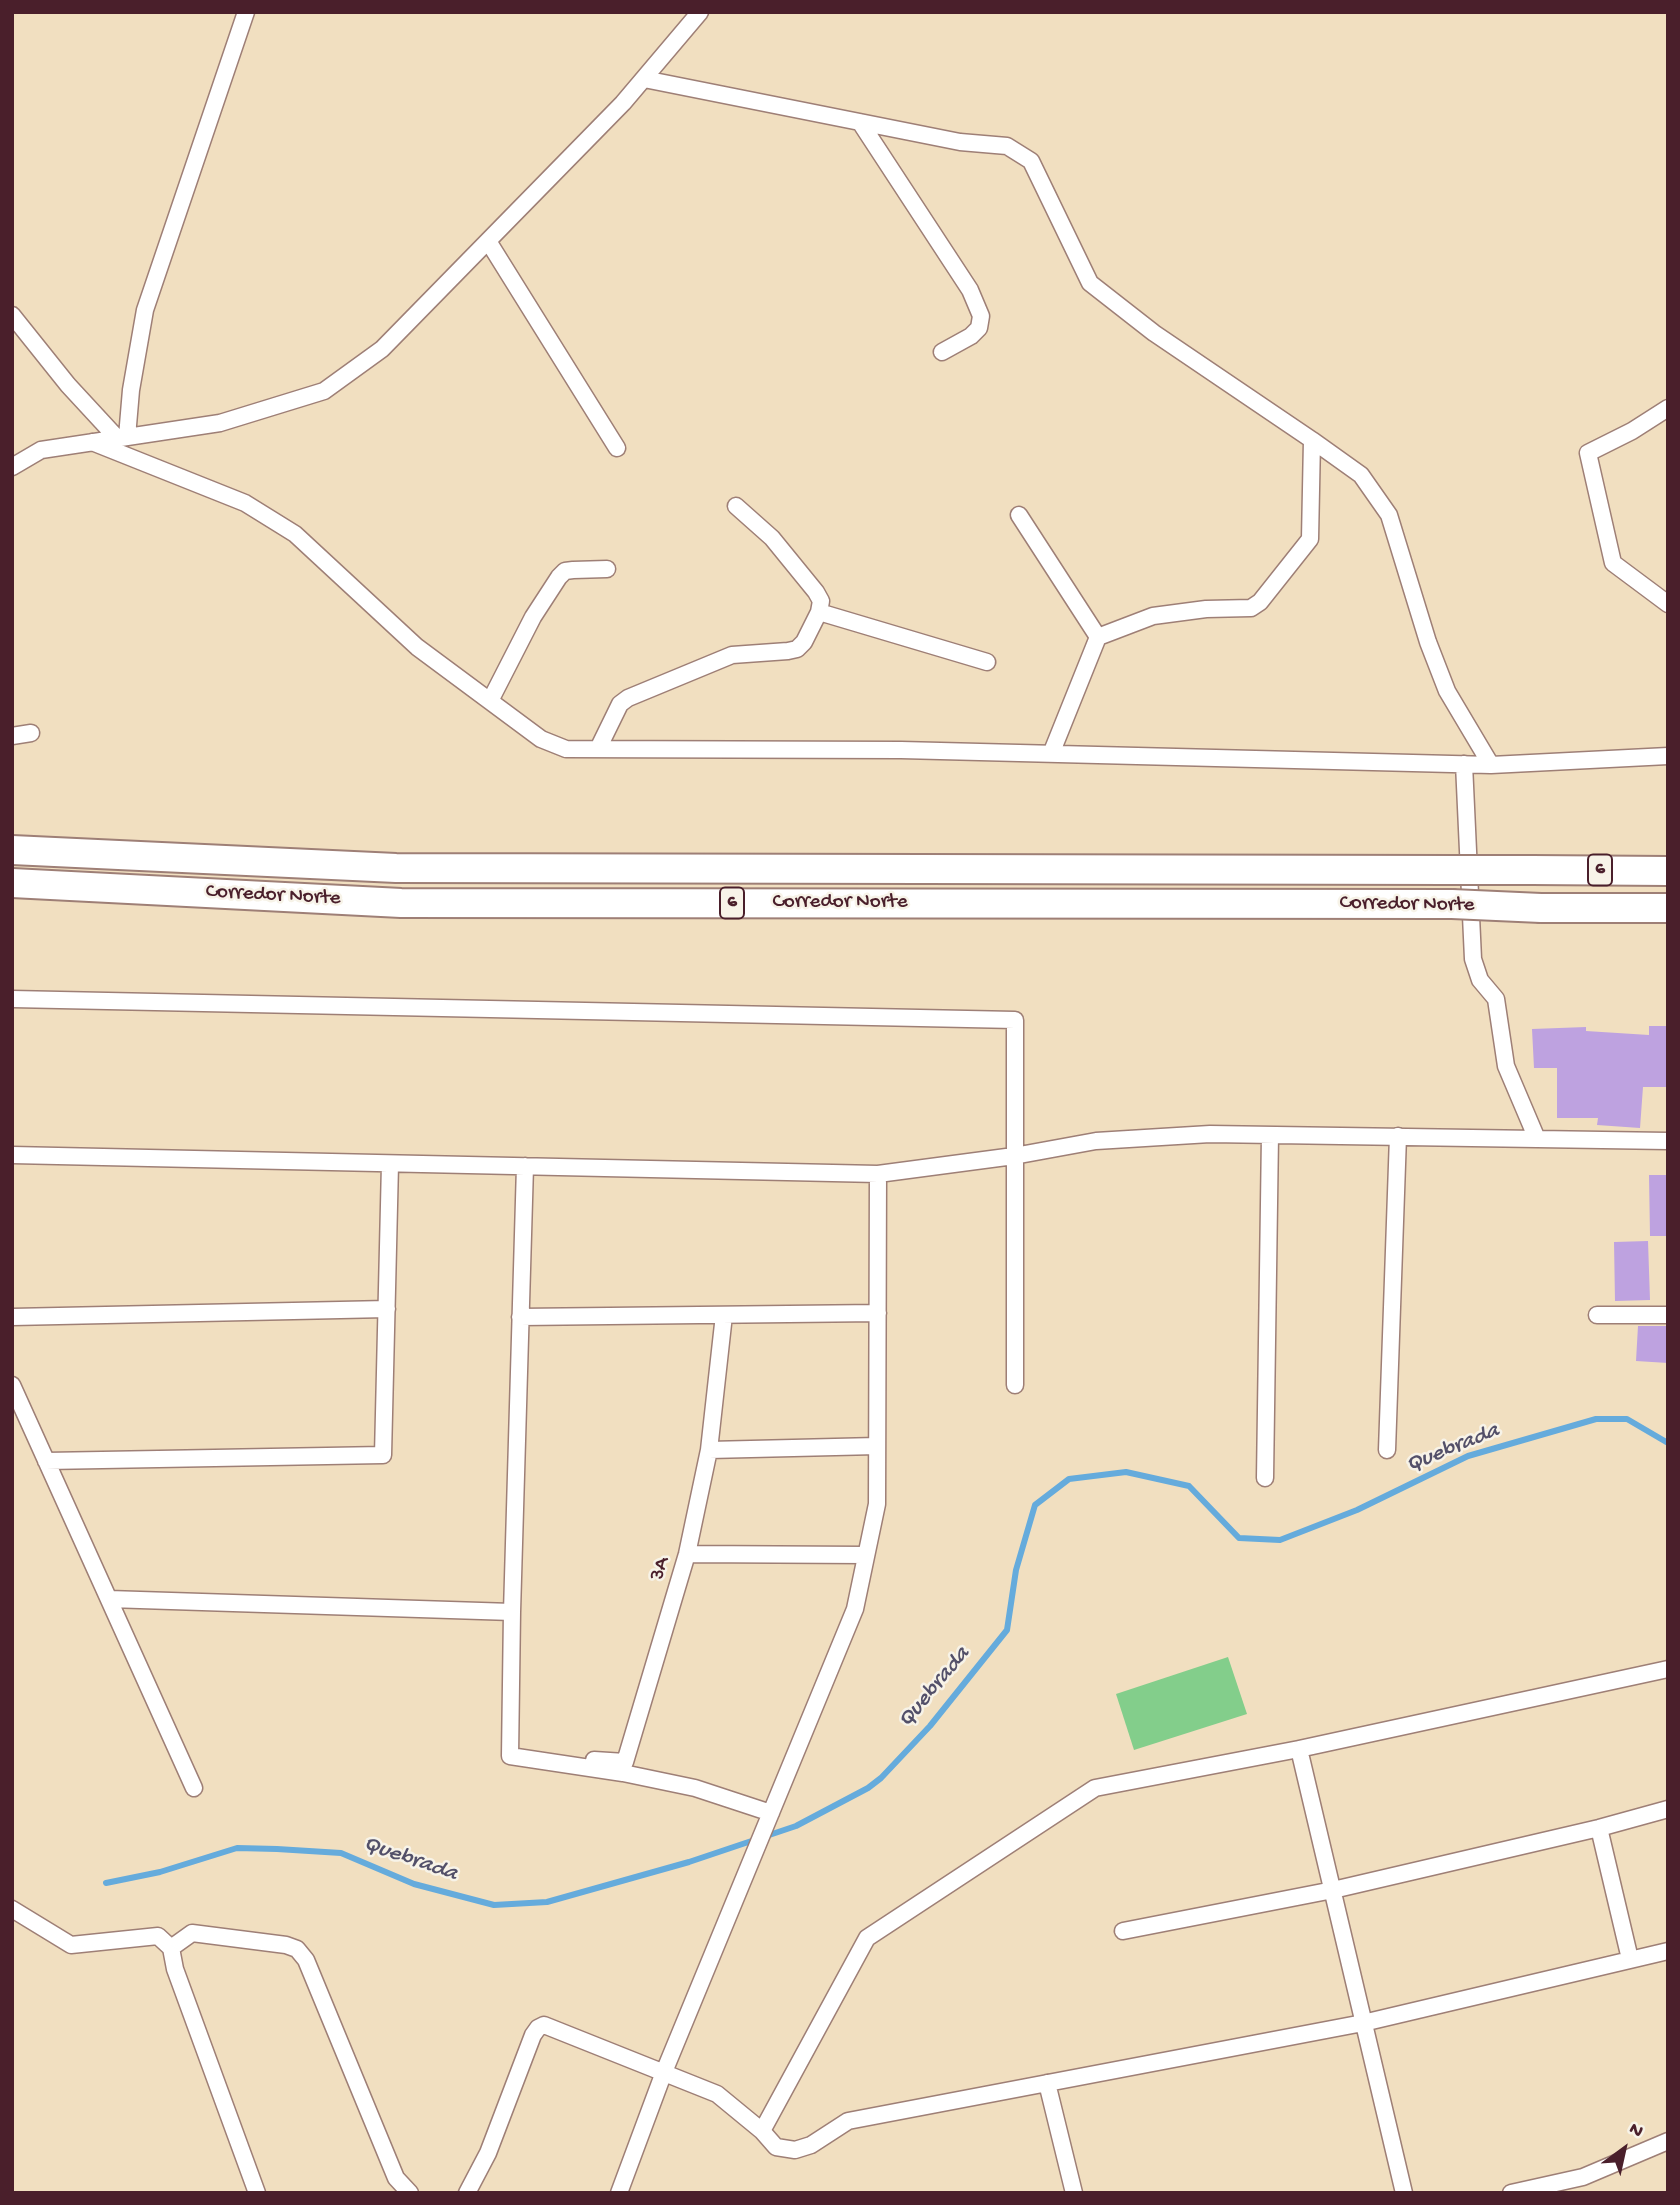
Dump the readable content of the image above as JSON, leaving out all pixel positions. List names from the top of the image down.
{
  "streets": {
    "highway": ["6", "Corredor Norte"],
    "street": ["3A"]
  },
  "water": ["Quebrada"],
  "north": "top right"
}
